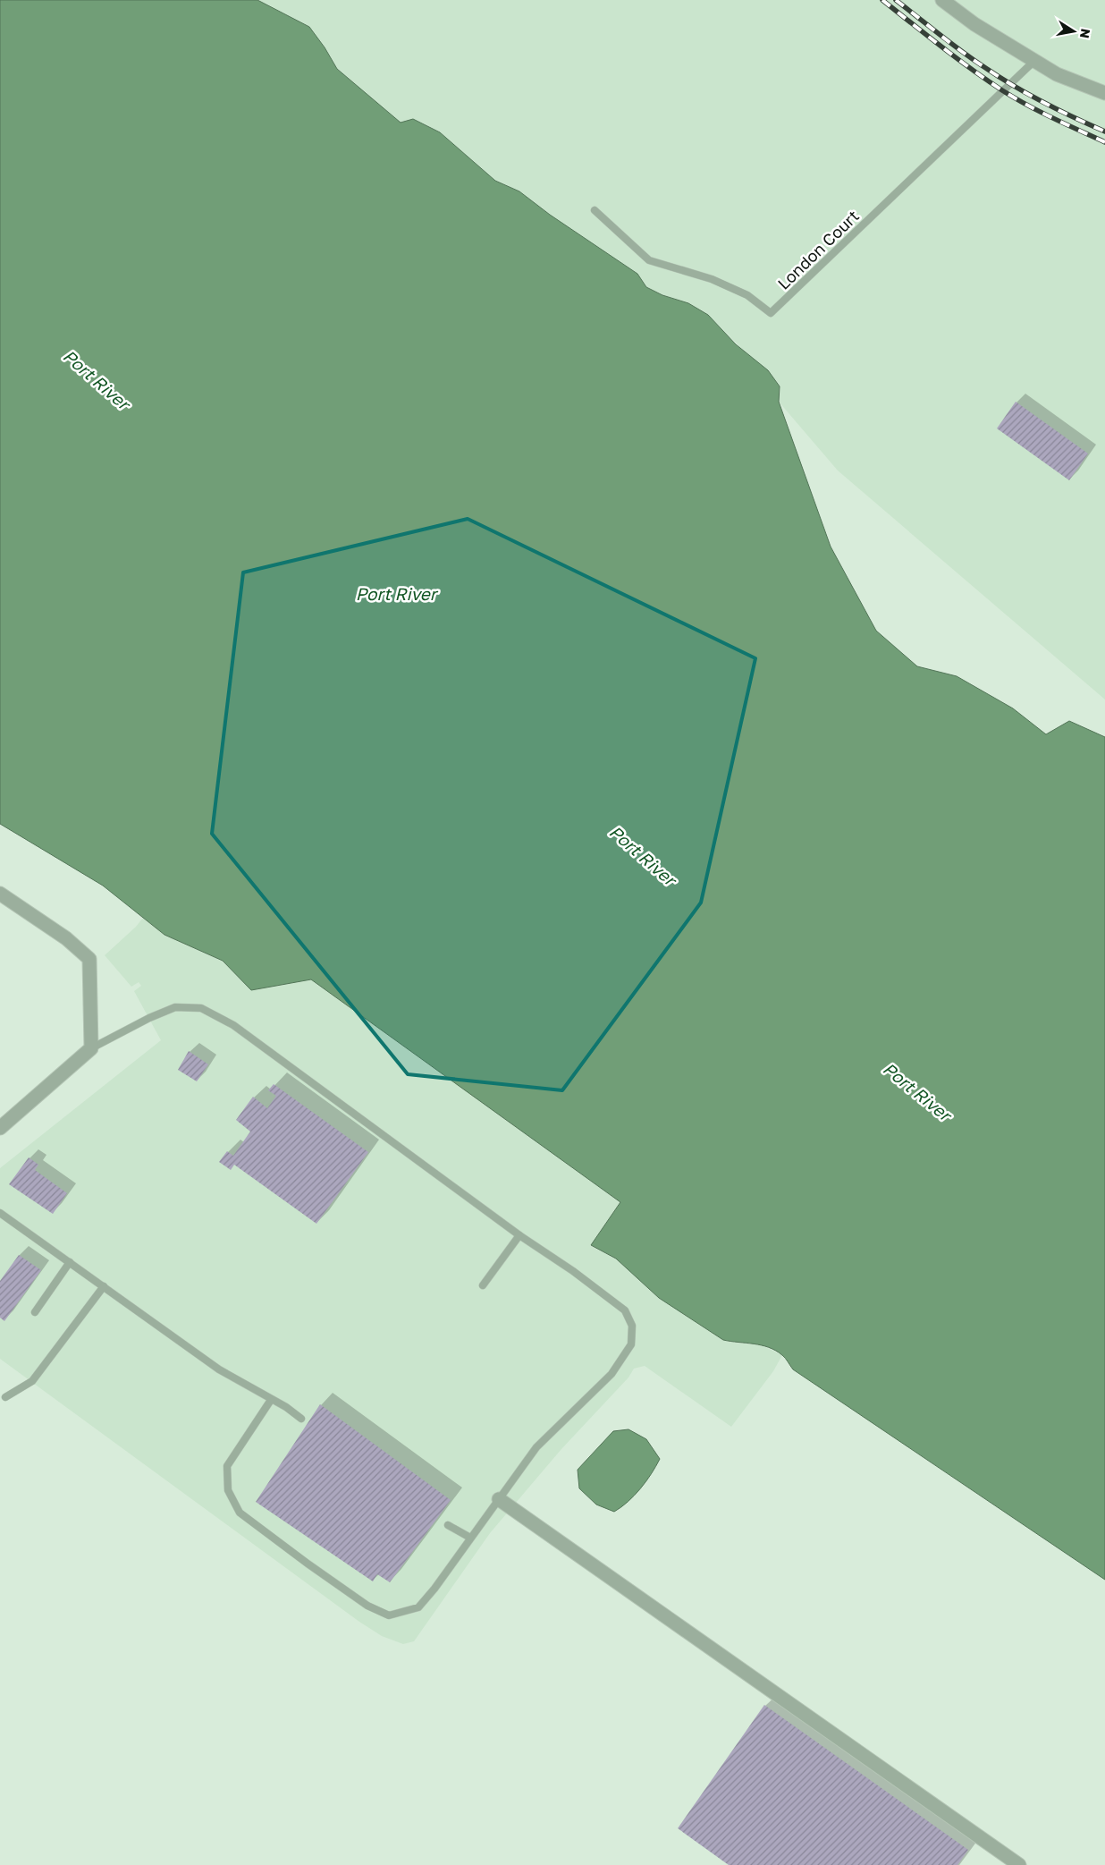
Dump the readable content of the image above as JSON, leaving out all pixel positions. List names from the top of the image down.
{
  "streets": {
    "lane": ["London Court"]
  },
  "water": ["Port River"],
  "north": "right"
}
